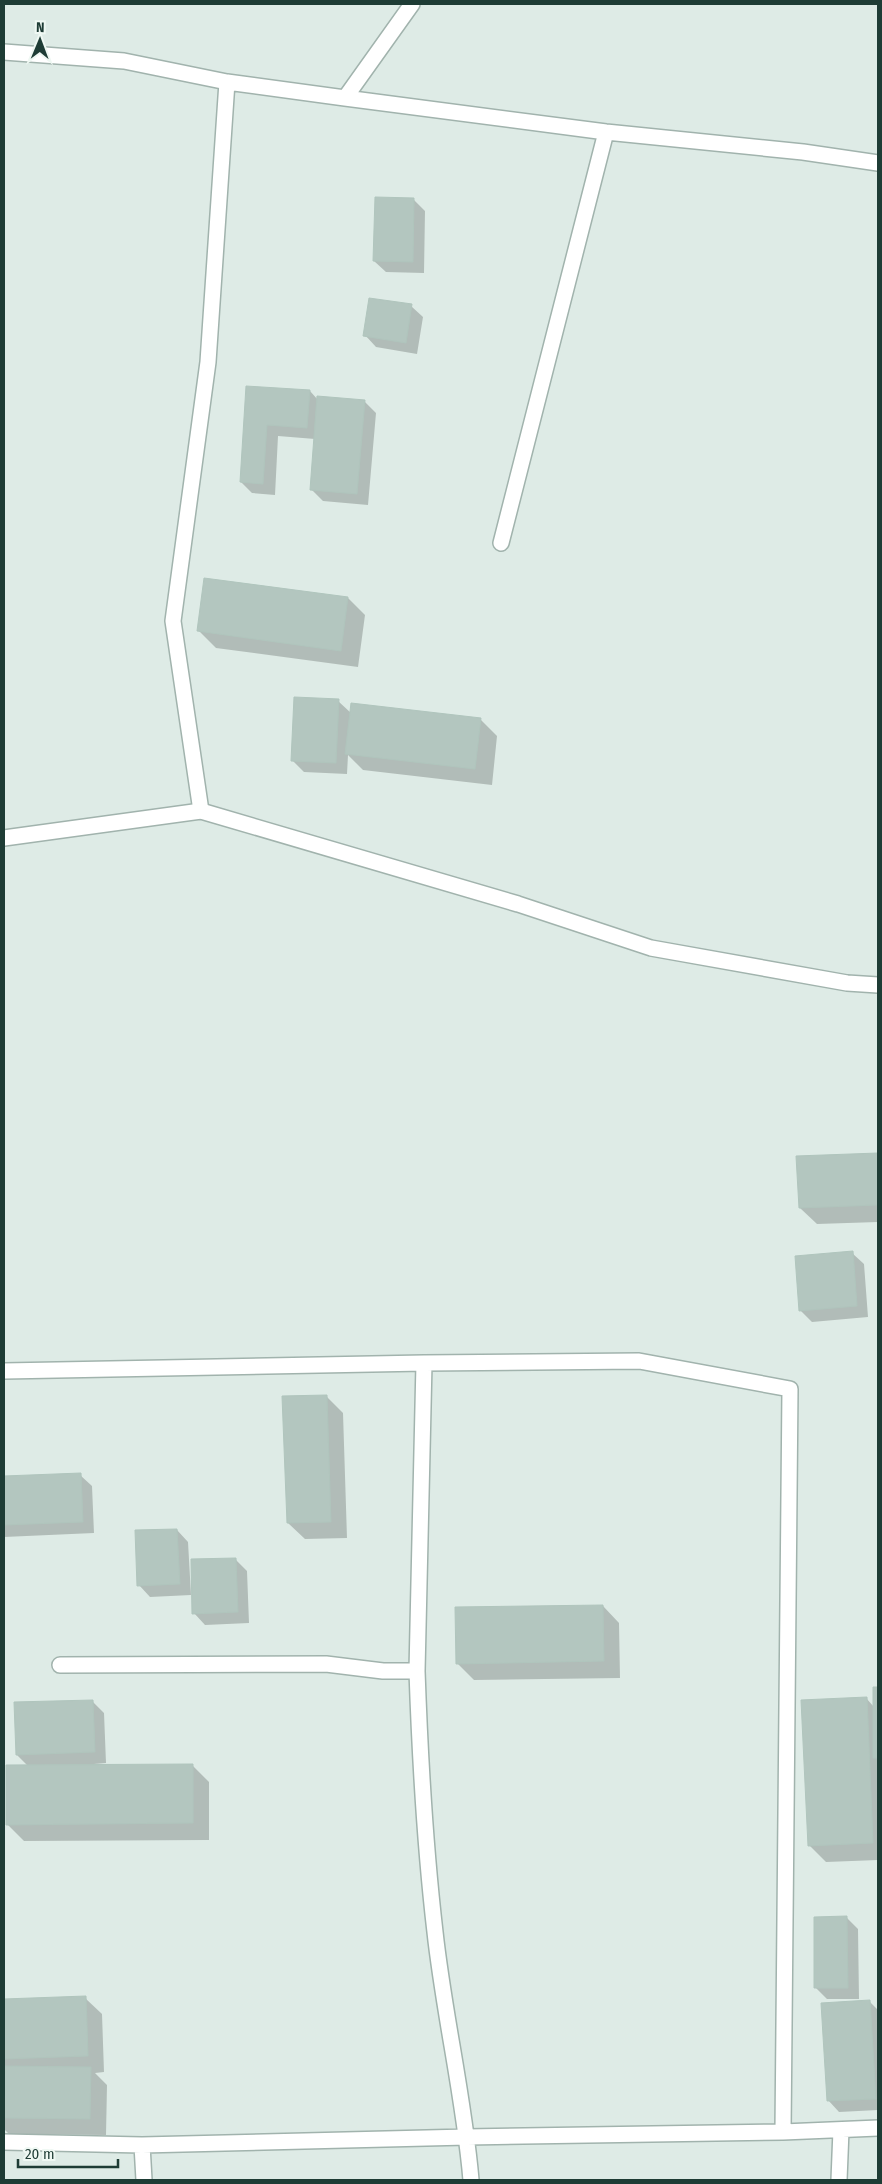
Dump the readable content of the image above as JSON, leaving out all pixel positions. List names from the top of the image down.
{
  "scale_bar": "20 m",
  "north": "top"
}
